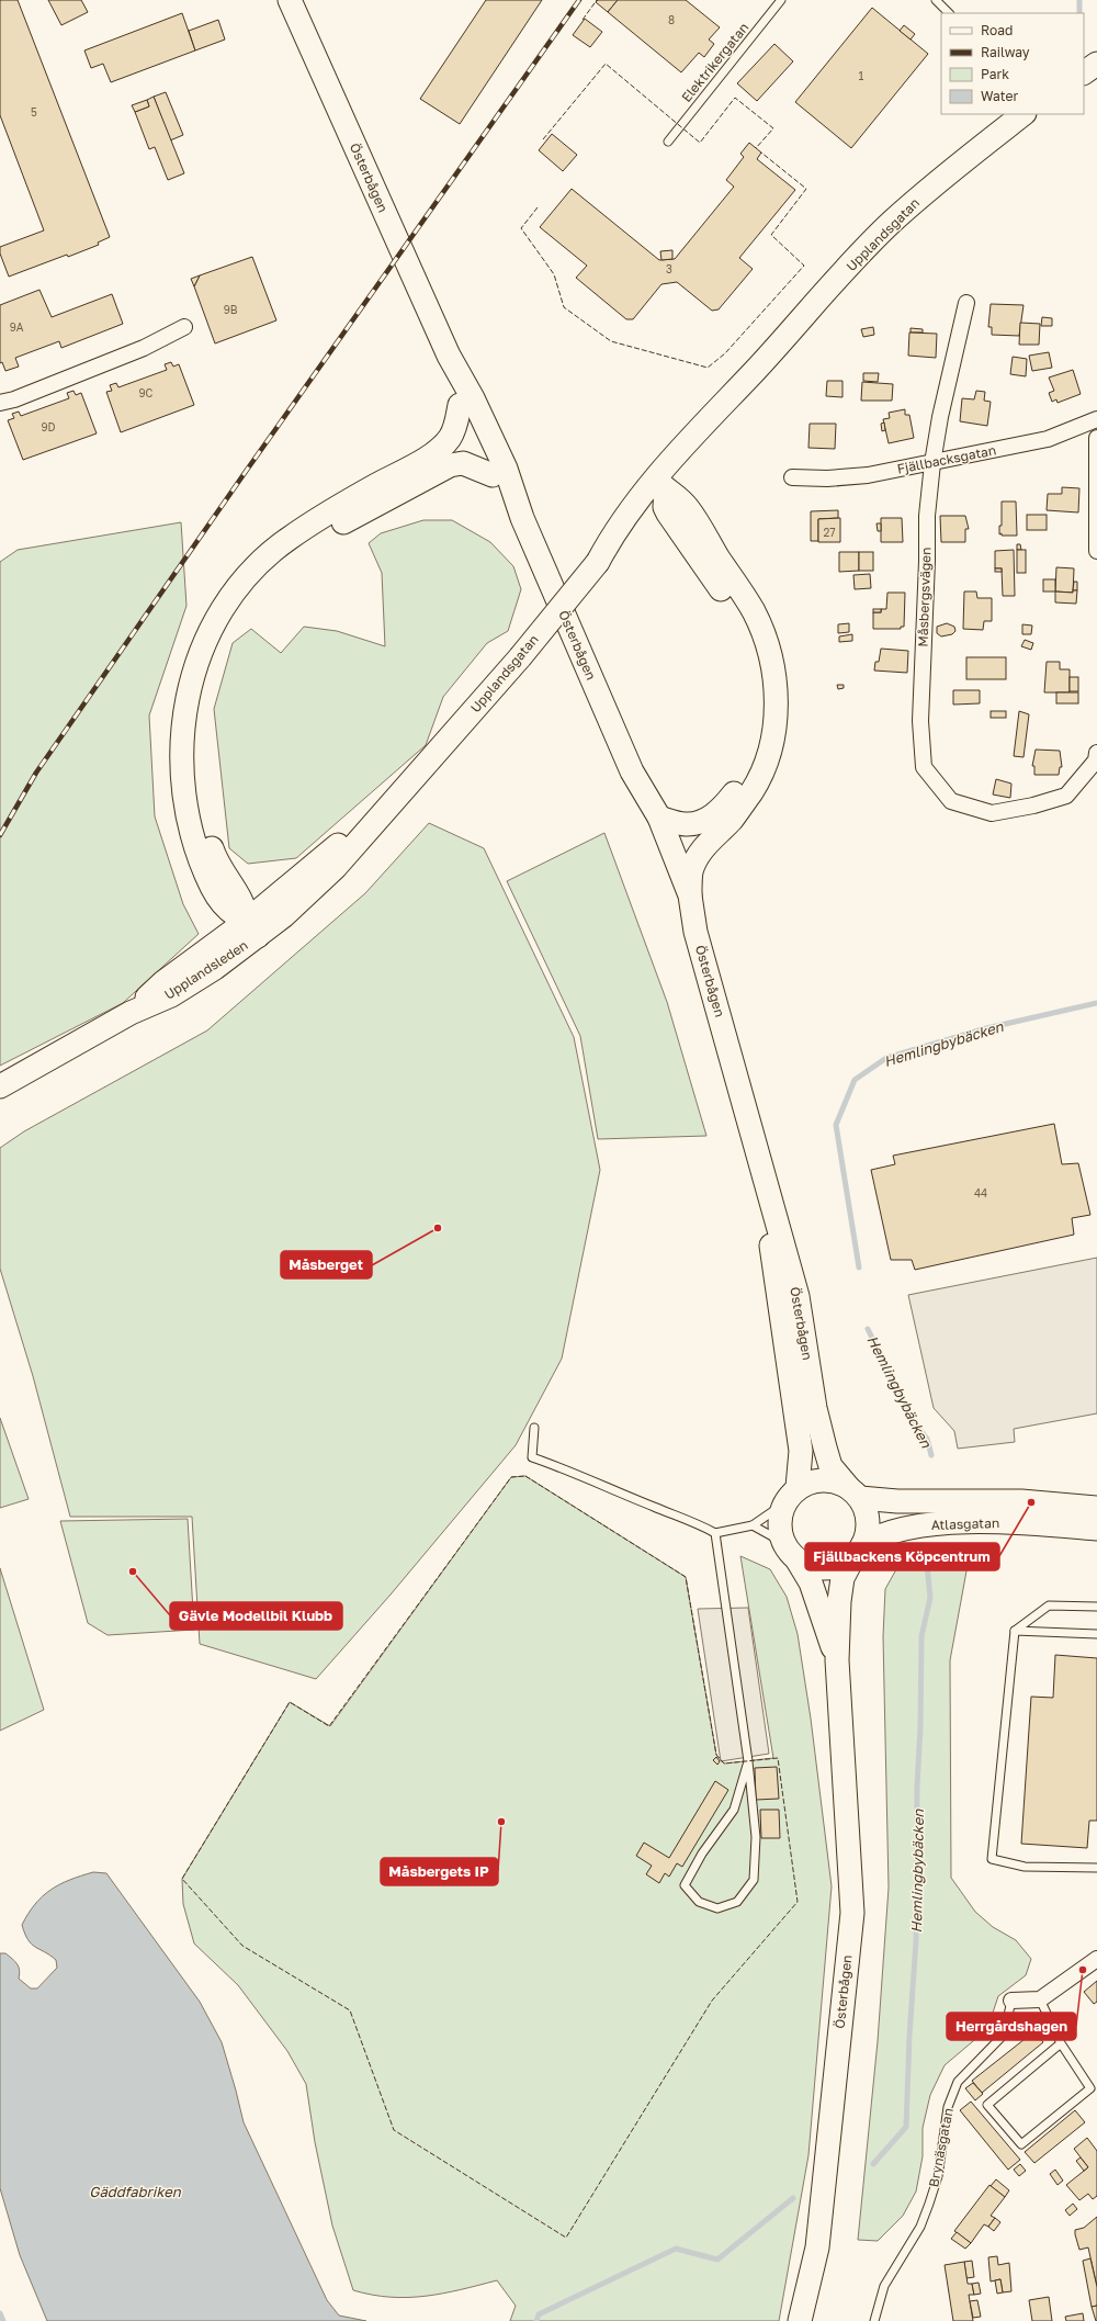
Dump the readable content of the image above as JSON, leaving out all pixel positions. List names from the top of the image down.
{
  "streets": {
    "main road": [
      "Österbågen",
      "Upplandsgatan",
      "Upplandsleden",
      "Atlasgatan"
    ],
    "street": ["Fjällbacksgatan", "Måsbergsvägen", "Brynäsgatan"],
    "lane": ["Elektrikergatan"]
  },
  "crossings": [
    ["Österbågen", "Atlasgatan"],
    ["Upplandsgatan", "Upplandsleden"],
    ["Fjällbacksgatan", "Måsbergsvägen"]
  ],
  "water": ["Hemlingbybäcken", "Gäddfabriken"],
  "places": [
    "Måsberget",
    "Fjällbackens Köpcentrum",
    "Gävle Modellbil Klubb",
    "Måsbergets IP",
    "Herrgårdshagen"
  ],
  "house_numbers": [
    "8",
    "1",
    "5",
    "3",
    "9B",
    "9A",
    "9C",
    "9D",
    "27",
    "44"
  ],
  "legend": [
    "Road",
    "Railway",
    "Park",
    "Water"
  ]
}
